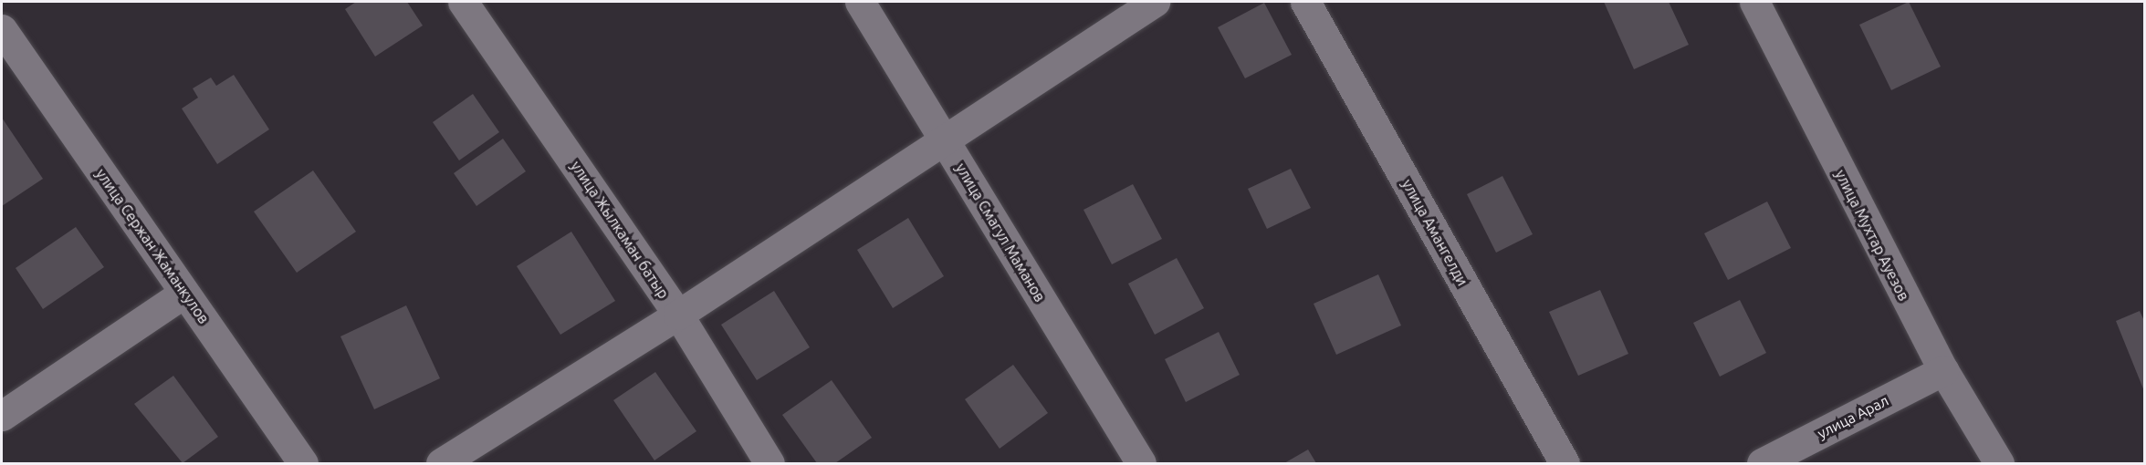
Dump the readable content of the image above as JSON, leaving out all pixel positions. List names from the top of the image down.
{
  "streets": {
    "street": [
      "улица Жылкаман батыр",
      "улица Смагул Маманов",
      "улица Амангелди",
      "улица Мухтар Ауезов",
      "улица Сержан Жаманкулов",
      "улица Арал"
    ]
  },
  "crossings": [
    ["улица Мухтар Ауезов", "улица Арал"]
  ]
}
